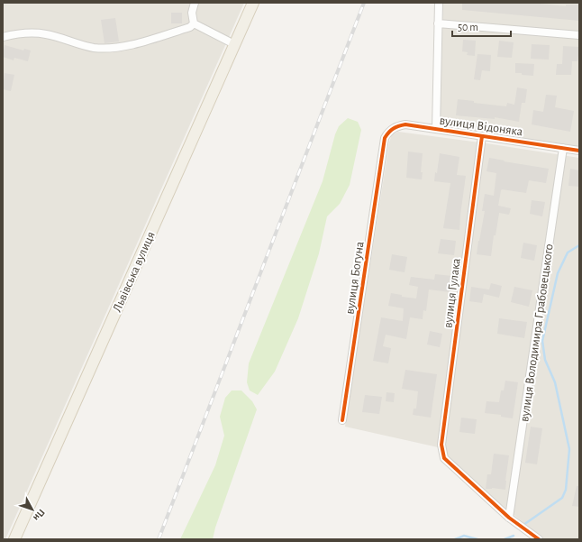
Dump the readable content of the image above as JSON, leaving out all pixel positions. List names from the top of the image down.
{
  "streets": {
    "main road": ["Львівська вулиця"],
    "street": [
      "вулиця Відоняка",
      "вулиця Богуна",
      "вулиця Гулака",
      "вулиця Володимира Грабовецького"
    ]
  },
  "crossings": [
    ["вулиця Відоняка", "вулиця Богуна"],
    ["вулиця Відоняка", "вулиця Гулака"],
    ["вулиця Відоняка", "вулиця Володимира Грабовецького"],
    ["вулиця Гулака", "вулиця Володимира Грабовецького"]
  ],
  "scale_bar": "50 m",
  "north": "bottom right"
}
